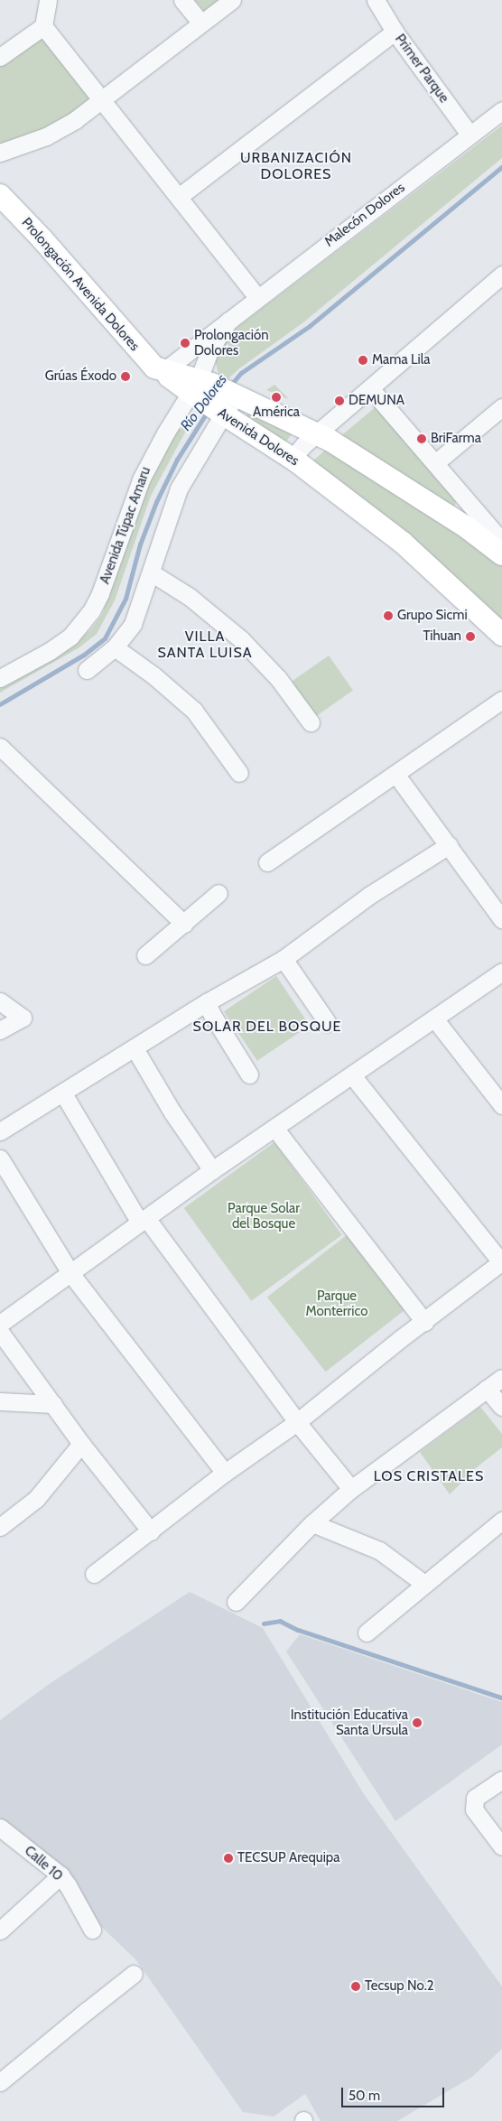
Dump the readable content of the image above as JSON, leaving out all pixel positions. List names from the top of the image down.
{
  "streets": {
    "main road": ["Prolongación Avenida Dolores", "Avenida Dolores"],
    "street": [
      "Primer Parque",
      "Malecón Dolores",
      "Avenida Túpac Amaru",
      "Calle 10"
    ]
  },
  "crossings": [
    ["Primer Parque", "Malecón Dolores"],
    ["Malecón Dolores", "Avenida Túpac Amaru"],
    ["Prolongación Avenida Dolores", "Avenida Dolores"],
    ["Avenida Dolores", "Avenida Túpac Amaru"]
  ],
  "districts": [
    "URBANIZACIÓN DOLORES",
    "VILLA SANTA LUISA",
    "SOLAR DEL BOSQUE",
    "LOS CRISTALES"
  ],
  "water": ["Río Dolores"],
  "parks": ["Parque Solar del Bosque", "Parque Monterrico"],
  "places": [
    "Prolongación Dolores",
    "Mama Lila",
    "Grúas Éxodo",
    "América",
    "DEMUNA",
    "BriFarma",
    "Grupo Sicmi",
    "Tihuan",
    "Institución Educativa Santa Ursula",
    "TECSUP Arequipa",
    "Tecsup No.2"
  ],
  "scale_bar": "50 m"
}
